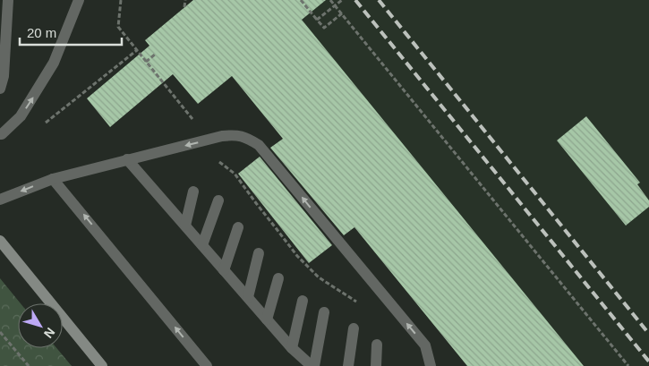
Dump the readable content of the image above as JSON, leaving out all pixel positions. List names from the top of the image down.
{
  "scale_bar": "20 m",
  "north": "bottom right"
}
